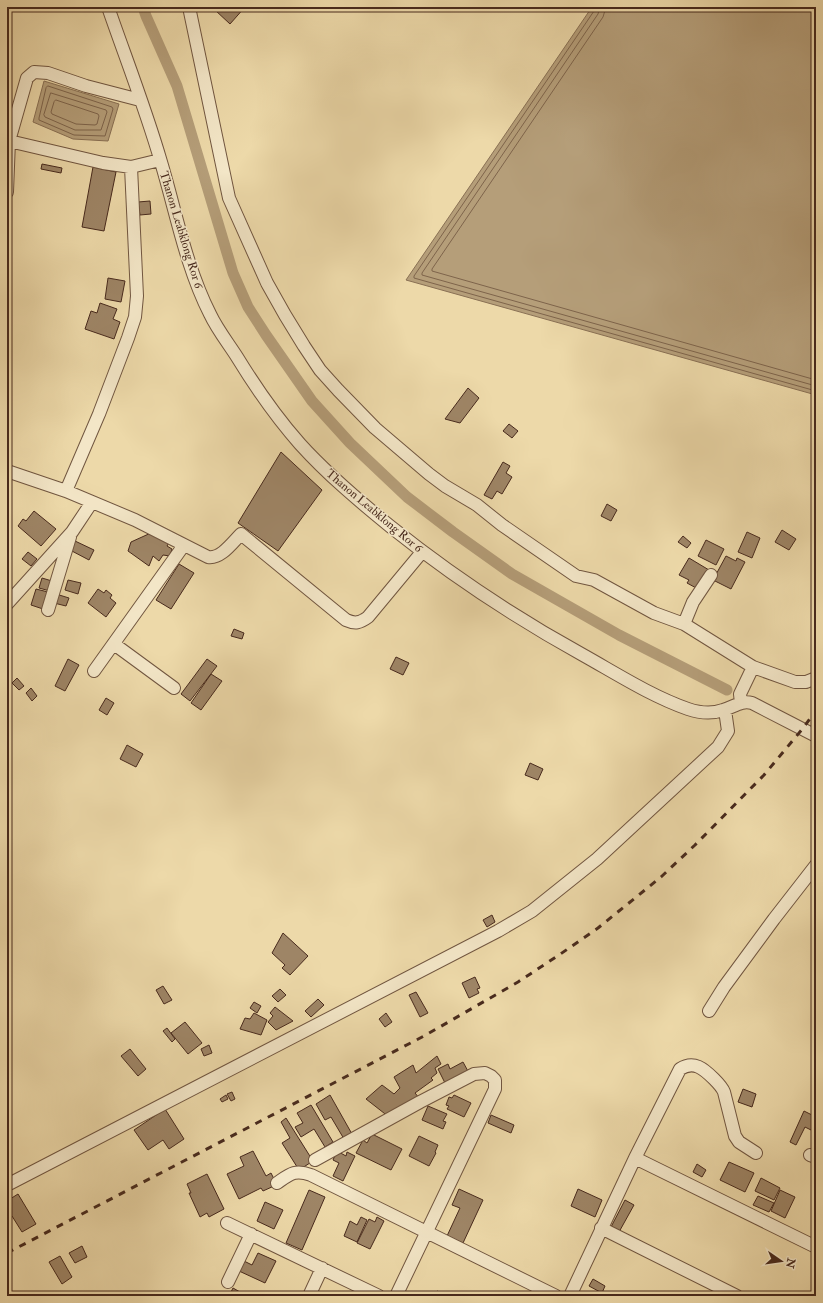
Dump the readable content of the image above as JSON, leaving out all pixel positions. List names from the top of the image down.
{
  "streets": {
    "street": ["Thanon Leabklong Ror 6"]
  },
  "north": "right"
}
